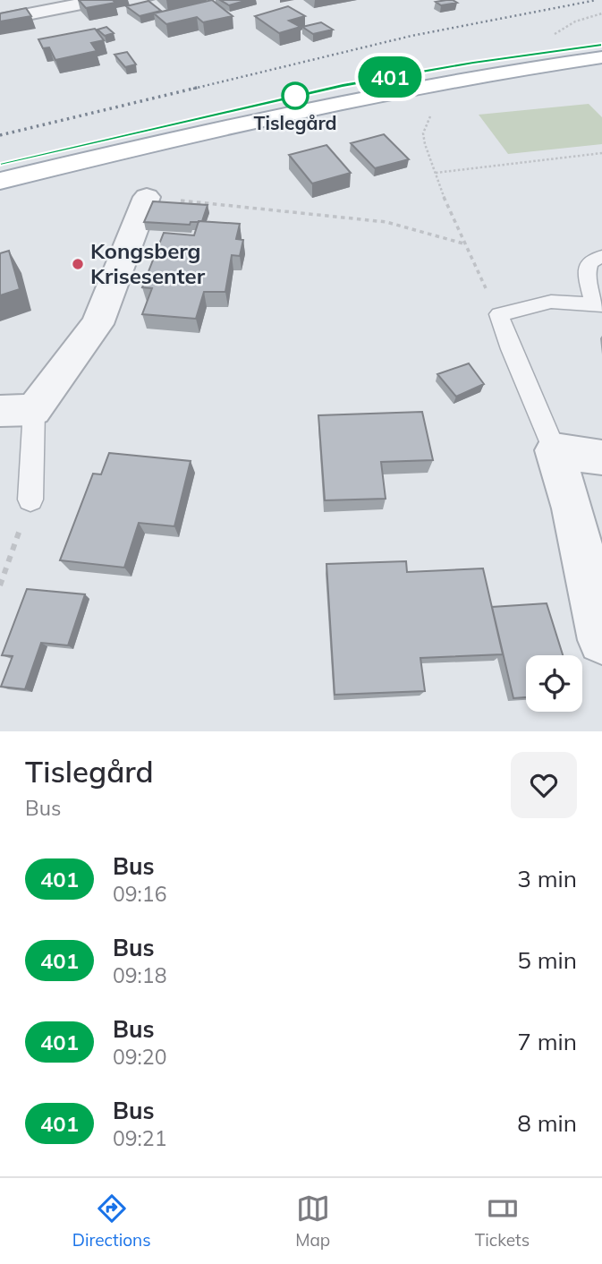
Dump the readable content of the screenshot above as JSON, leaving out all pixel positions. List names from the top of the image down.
{
  "places": ["Tislegård", "Kongsberg Krisesenter"],
  "lines": ["bus line 401"],
  "page": {
    "on_map": "401",
    "heading": ["Tislegård", "Bus"],
    "list": [
      {
        "mark": "401",
        "name": "Bus",
        "note": "09:16",
        "value": "3 min"
      },
      {
        "mark": "401",
        "name": "Bus",
        "note": "09:18",
        "value": "5 min"
      },
      {
        "mark": "401",
        "name": "Bus",
        "note": "09:20",
        "value": "7 min"
      },
      {
        "mark": "401",
        "name": "Bus",
        "note": "09:21",
        "value": "8 min"
      }
    ],
    "tabs": ["Directions", "Map", "Tickets"]
  }
}
